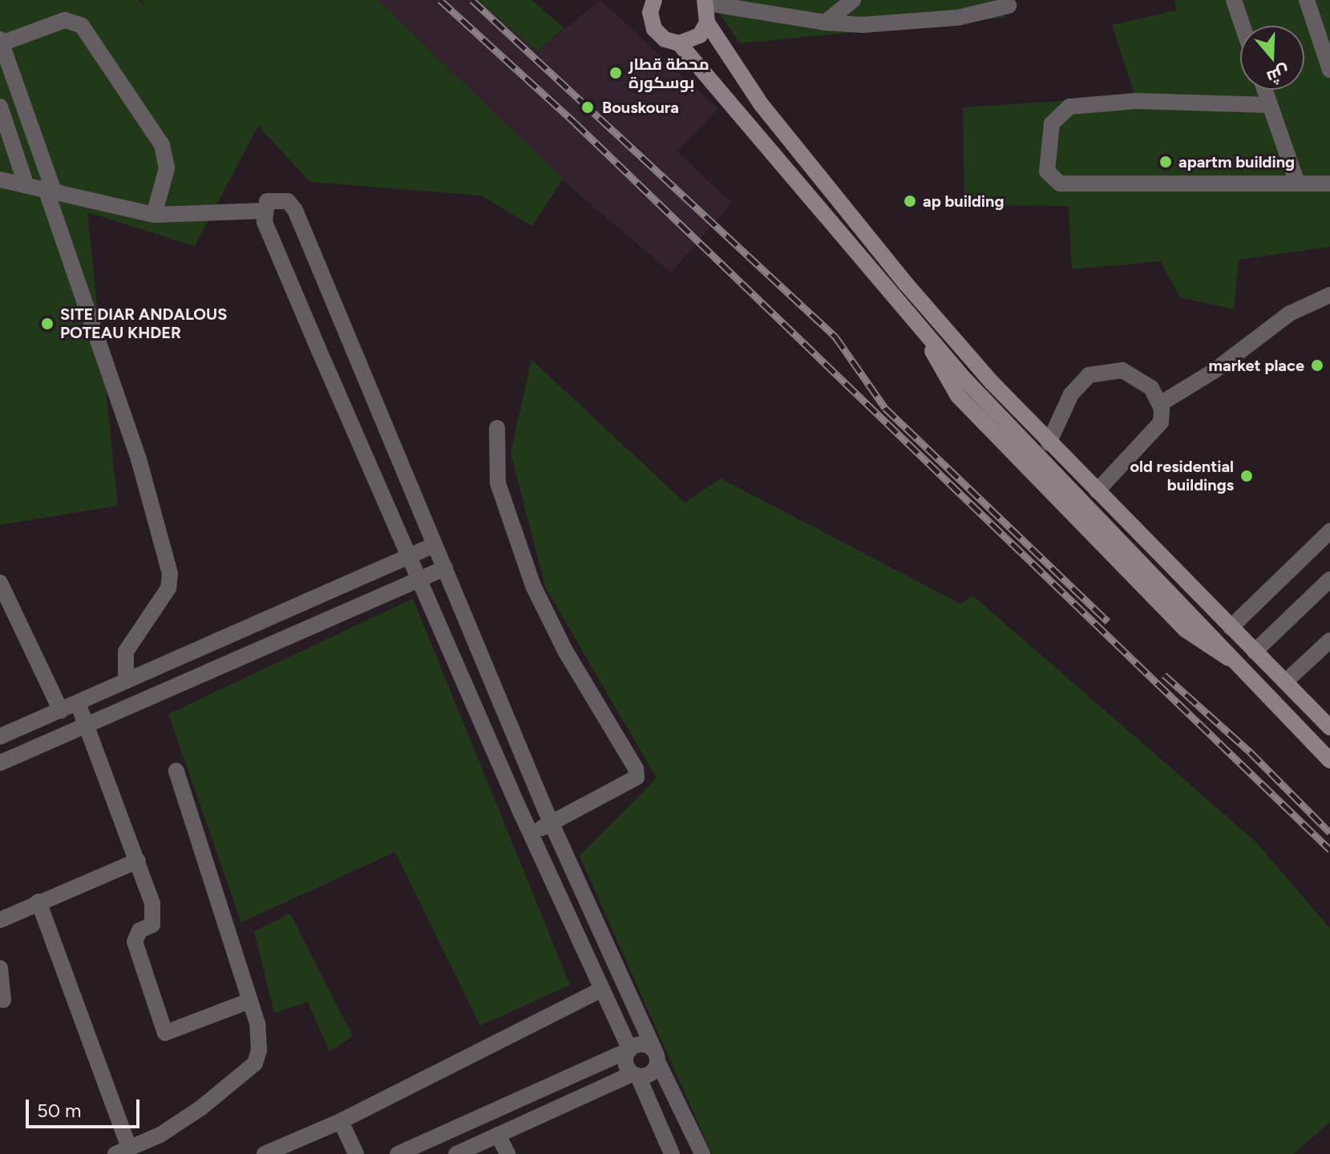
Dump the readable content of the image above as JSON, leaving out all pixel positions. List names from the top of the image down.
{
  "places": [
    "محطة قطار بوسكورة",
    "Bouskoura",
    "apartm building",
    "ap building",
    "SITE DIAR ANDALOUS POTEAU KHDER",
    "market place",
    "old residential buildings"
  ],
  "scale_bar": "50 m",
  "north": "bottom"
}
